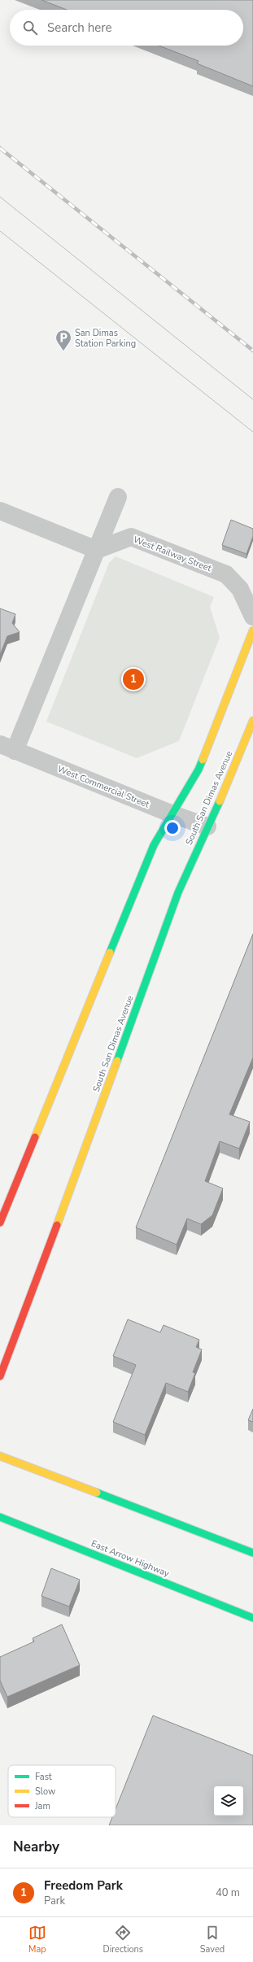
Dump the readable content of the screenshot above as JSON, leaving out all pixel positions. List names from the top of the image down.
{
  "streets": {
    "street": [
      "West Railway Street",
      "West Commercial Street",
      "South San Dimas Avenue",
      "East Arrow Highway"
    ]
  },
  "crossings": [
    ["West Commercial Street", "South San Dimas Avenue"]
  ],
  "places": {
    "parking": ["San Dimas Station Parking"]
  },
  "legend": ["Fast", "Slow", "Jam"],
  "page": {
    "search": "Search here",
    "pins": "1",
    "heading": "Nearby",
    "list": [
      {
        "mark": "1",
        "name": "Freedom Park",
        "note": "Park",
        "value": "40 m"
      }
    ],
    "nav": ["Map", "Directions", "Saved"]
  }
}
